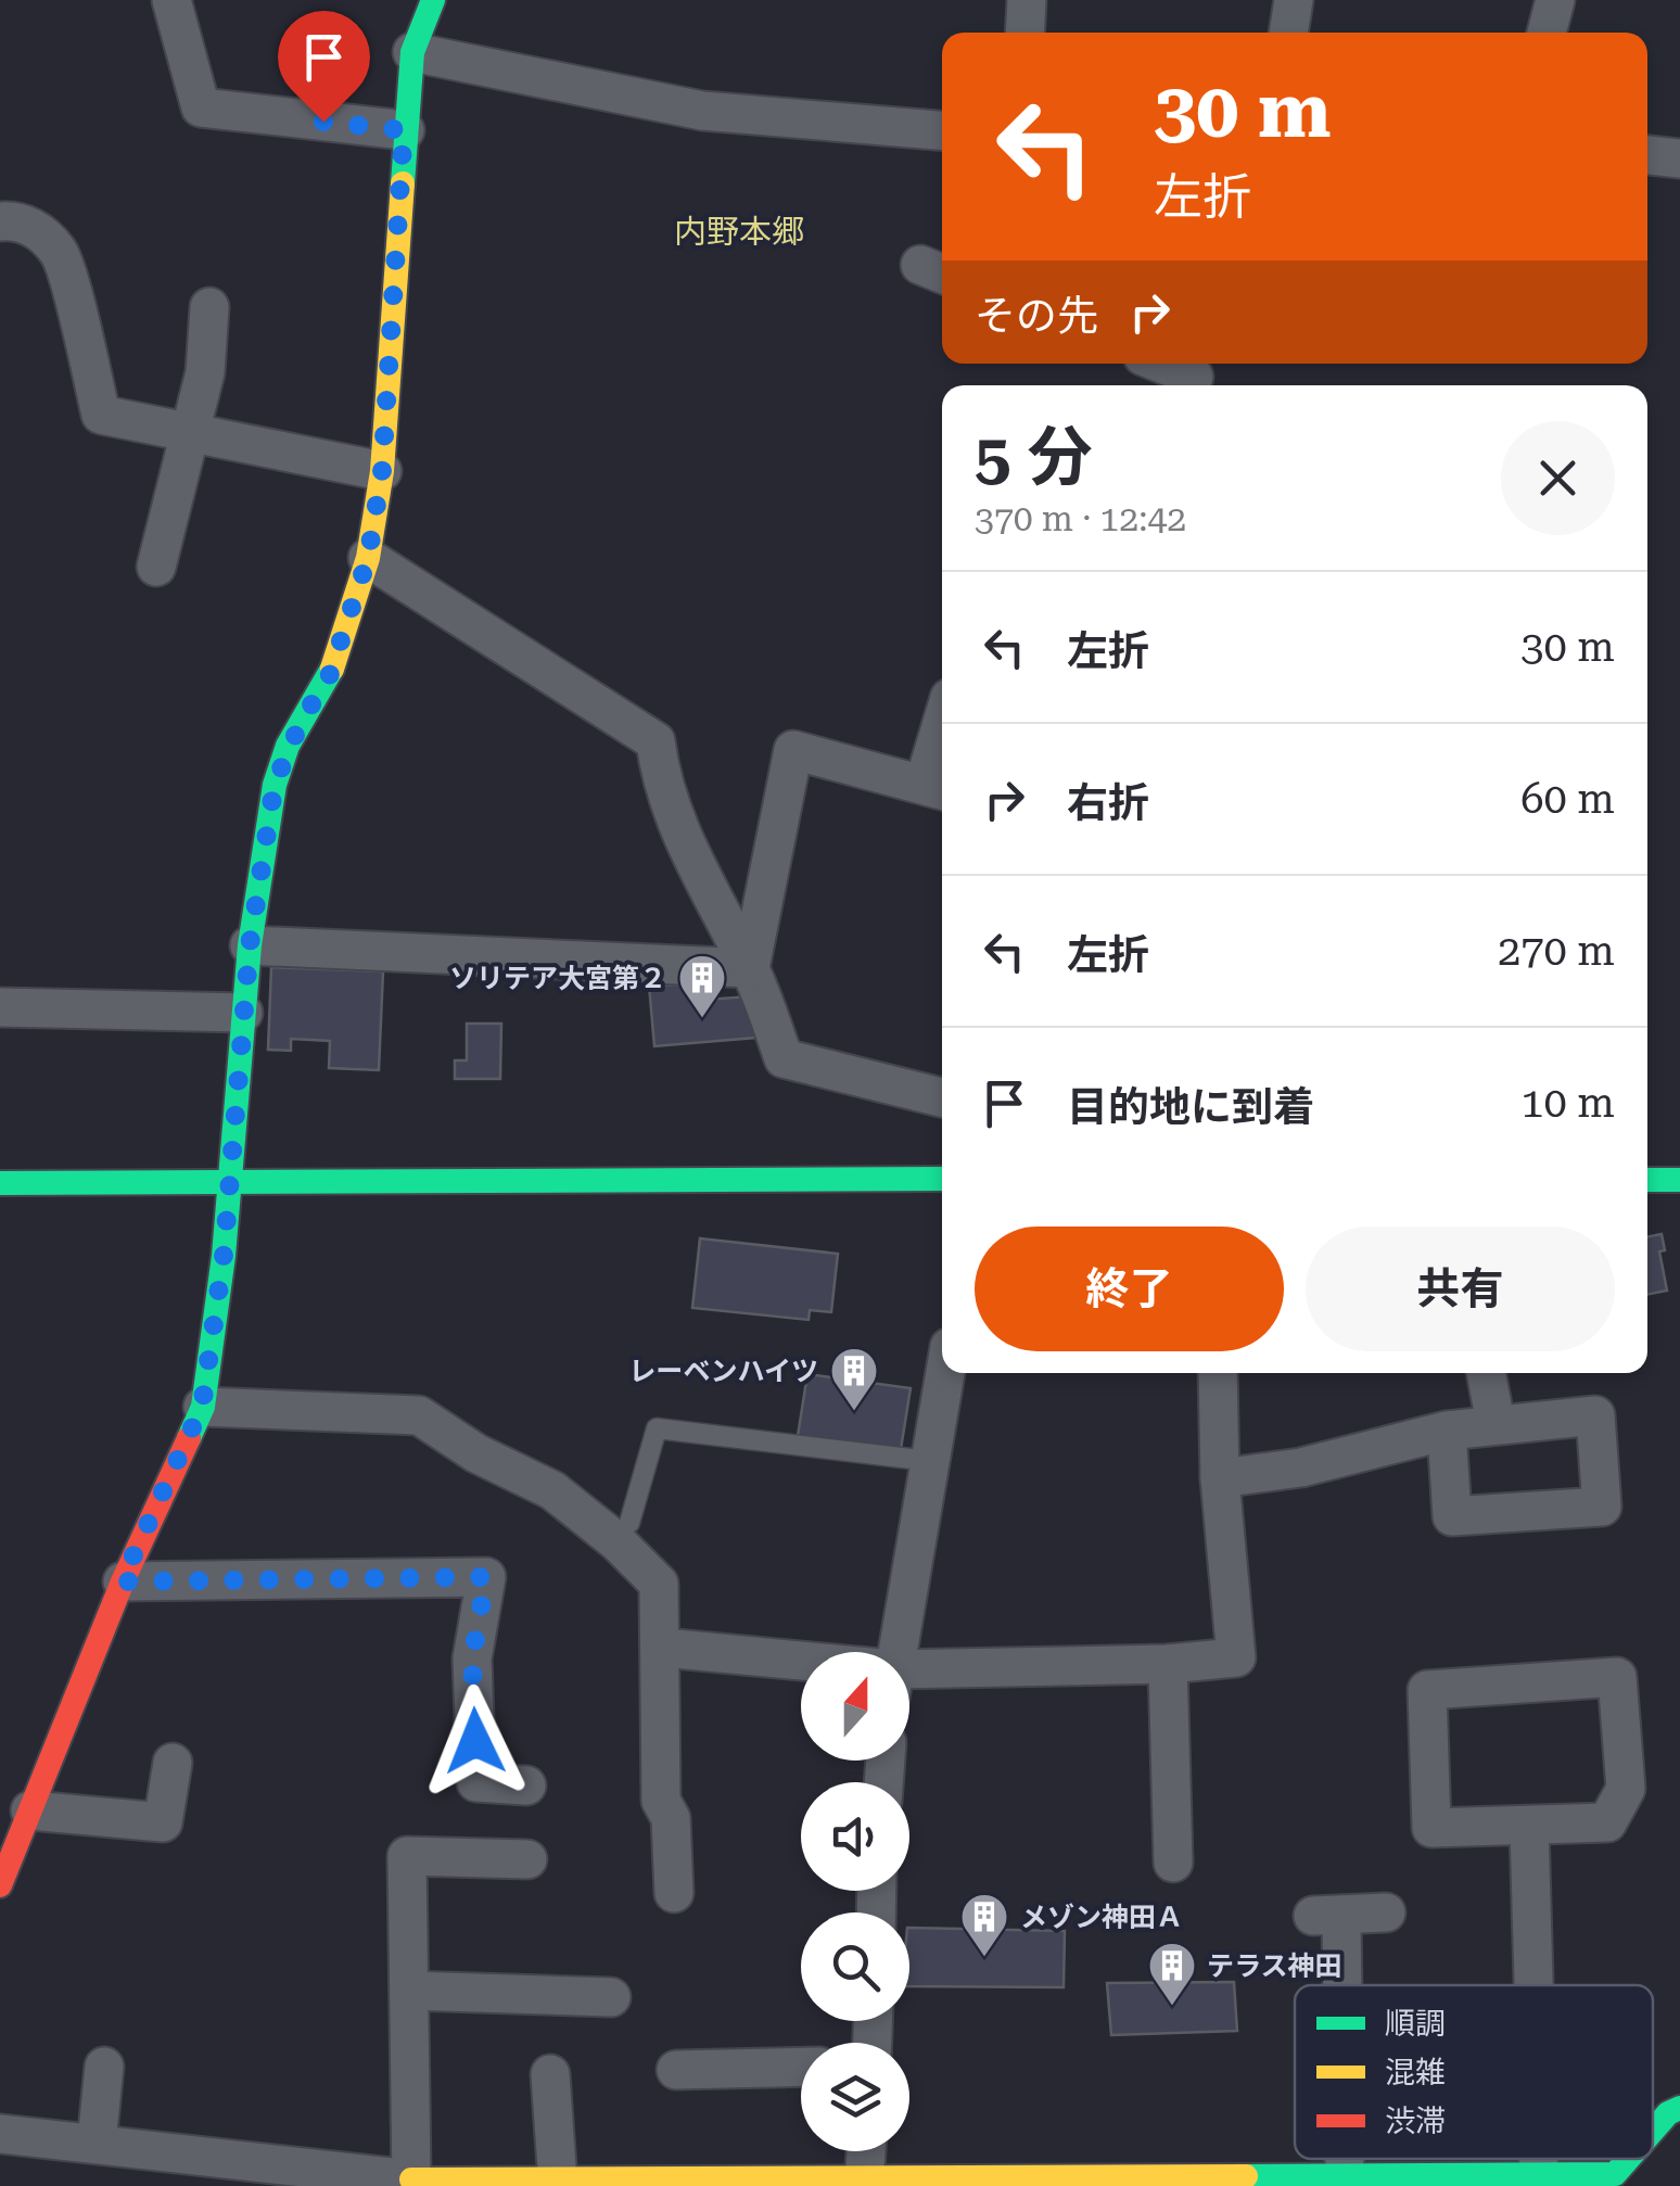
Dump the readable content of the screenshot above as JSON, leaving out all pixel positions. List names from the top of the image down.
{
  "districts": ["内野本郷"],
  "places": {
    "building": [
      "ソリテア大宮第２",
      "レーベンハイツ",
      "メゾン神田Ａ",
      "テラス神田"
    ]
  },
  "legend": ["順調", "混雑", "渋滞"],
  "north": "top",
  "page": {
    "turn": ["30 m", "左折"],
    "then": "その先",
    "heading": ["5 分", "370 m · 12:42"],
    "list": [
      {
        "name": "左折",
        "value": "30 m"
      },
      {
        "name": "右折",
        "value": "60 m"
      },
      {
        "name": "左折",
        "value": "270 m"
      },
      {
        "name": "目的地に到着",
        "value": "10 m"
      }
    ],
    "buttons": ["終了", "共有"]
  }
}
